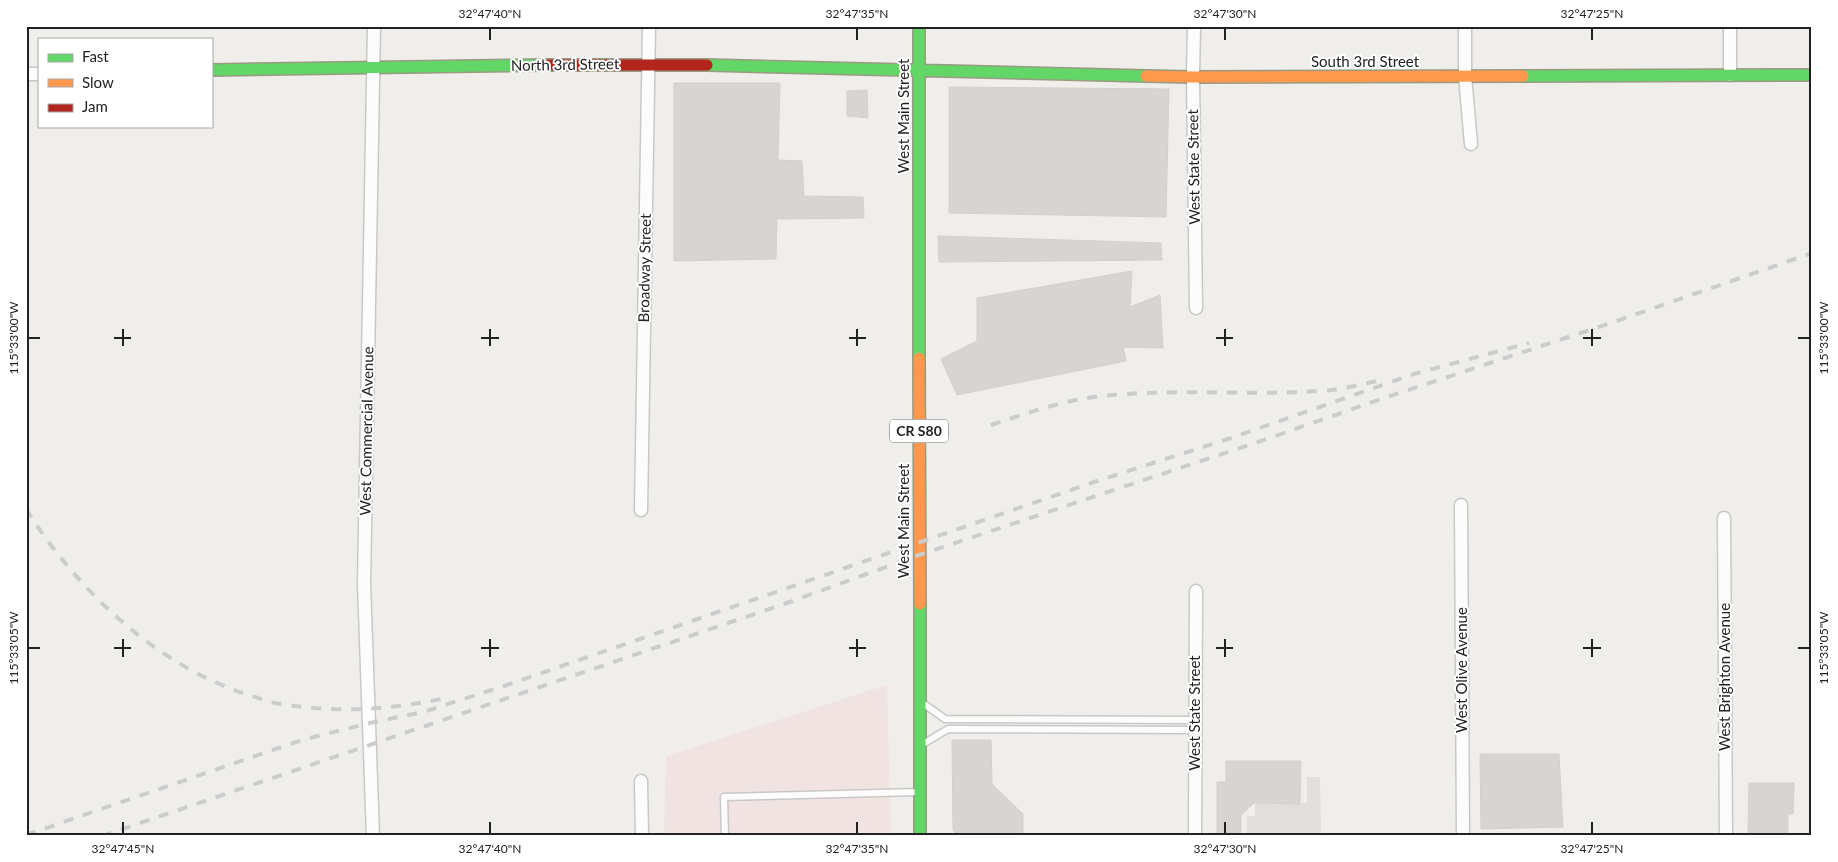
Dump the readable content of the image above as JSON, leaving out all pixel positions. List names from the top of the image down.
{
  "streets": {
    "street": [
      "South 3rd Street",
      "North 3rd Street",
      "West Main Street",
      "West State Street",
      "Broadway Street",
      "West Commercial Avenue",
      "CR S80",
      "West Olive Avenue",
      "West Brighton Avenue"
    ]
  },
  "crossings": [
    ["South 3rd Street", "North 3rd Street"],
    ["South 3rd Street", "West Main Street"],
    ["South 3rd Street", "West State Street"],
    ["North 3rd Street", "West Main Street"],
    ["North 3rd Street", "Broadway Street"],
    ["North 3rd Street", "West Commercial Avenue"]
  ],
  "legend": ["Fast", "Slow", "Jam"],
  "coordinates": [
    "32°47'40\"N",
    "32°47'35\"N",
    "32°47'30\"N",
    "32°47'25\"N",
    "115°33'00\"W",
    "115°33'05\"W",
    "32°47'45\"N"
  ]
}
